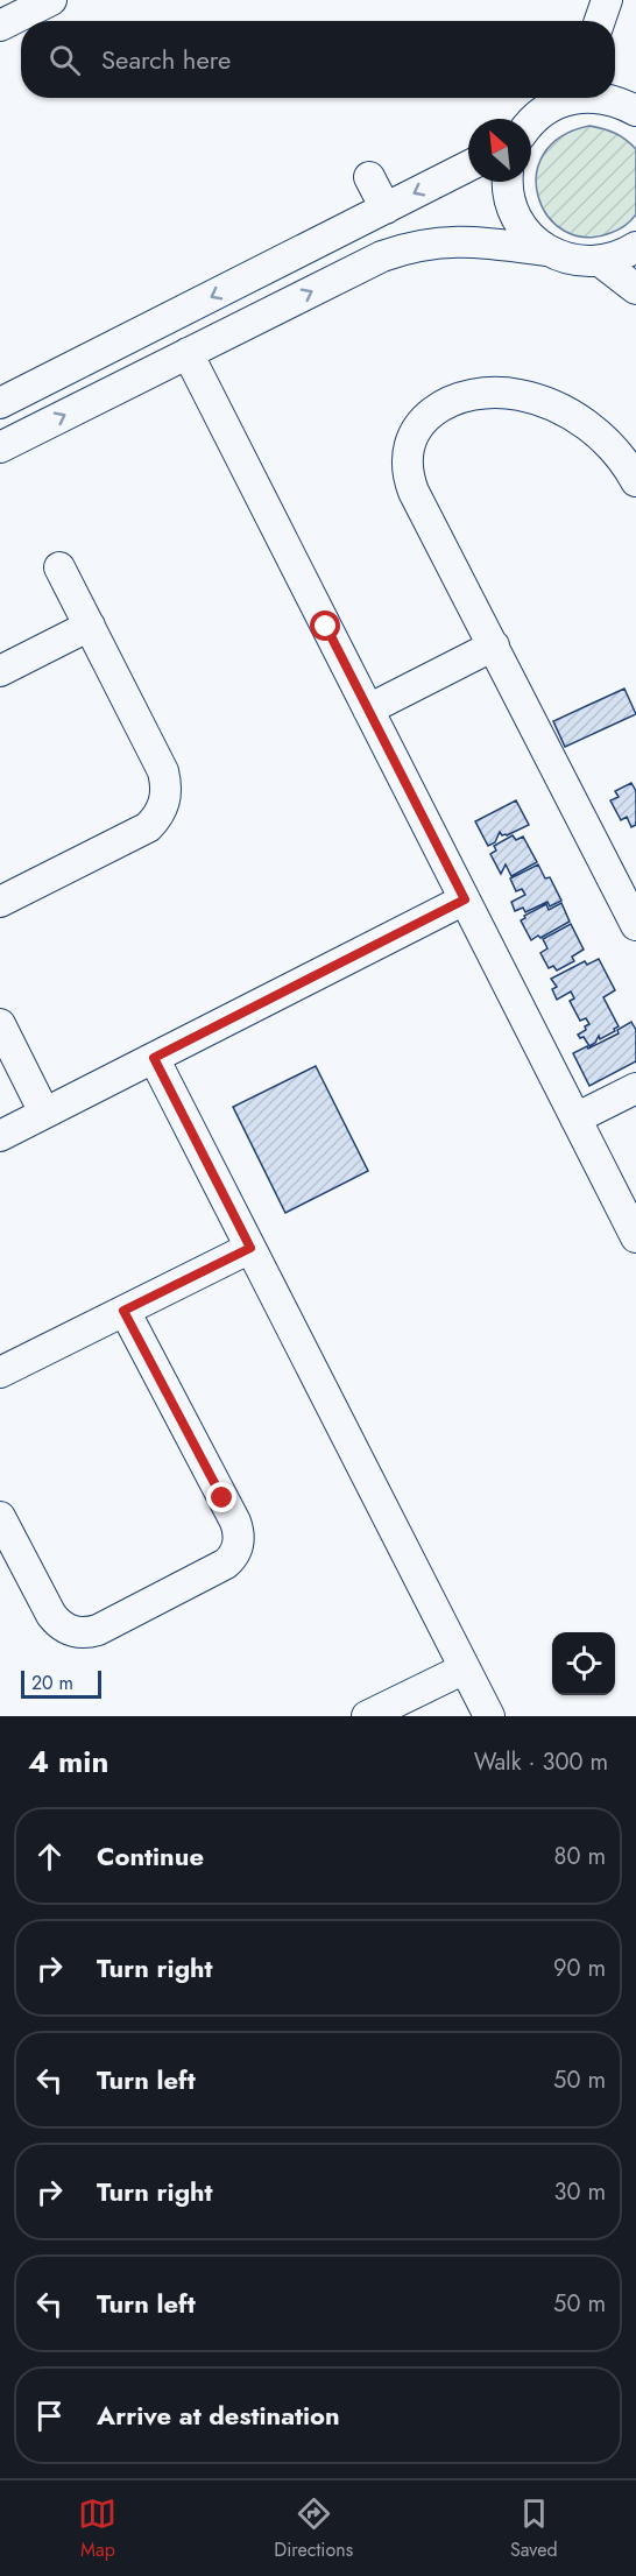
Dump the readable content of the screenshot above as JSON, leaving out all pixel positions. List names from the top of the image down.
{
  "scale_bar": "20 m",
  "north": "top left",
  "page": {
    "search": "Search here",
    "scale": "20 m",
    "heading": ["4 min", "Walk · 300 m"],
    "list": [
      ["Continue", "80 m"],
      ["Turn right", "90 m"],
      ["Turn left", "50 m"],
      ["Turn right", "30 m"],
      ["Turn left", "50 m"],
      "Arrive at destination"
    ],
    "nav": ["Map", "Directions", "Saved"]
  }
}
